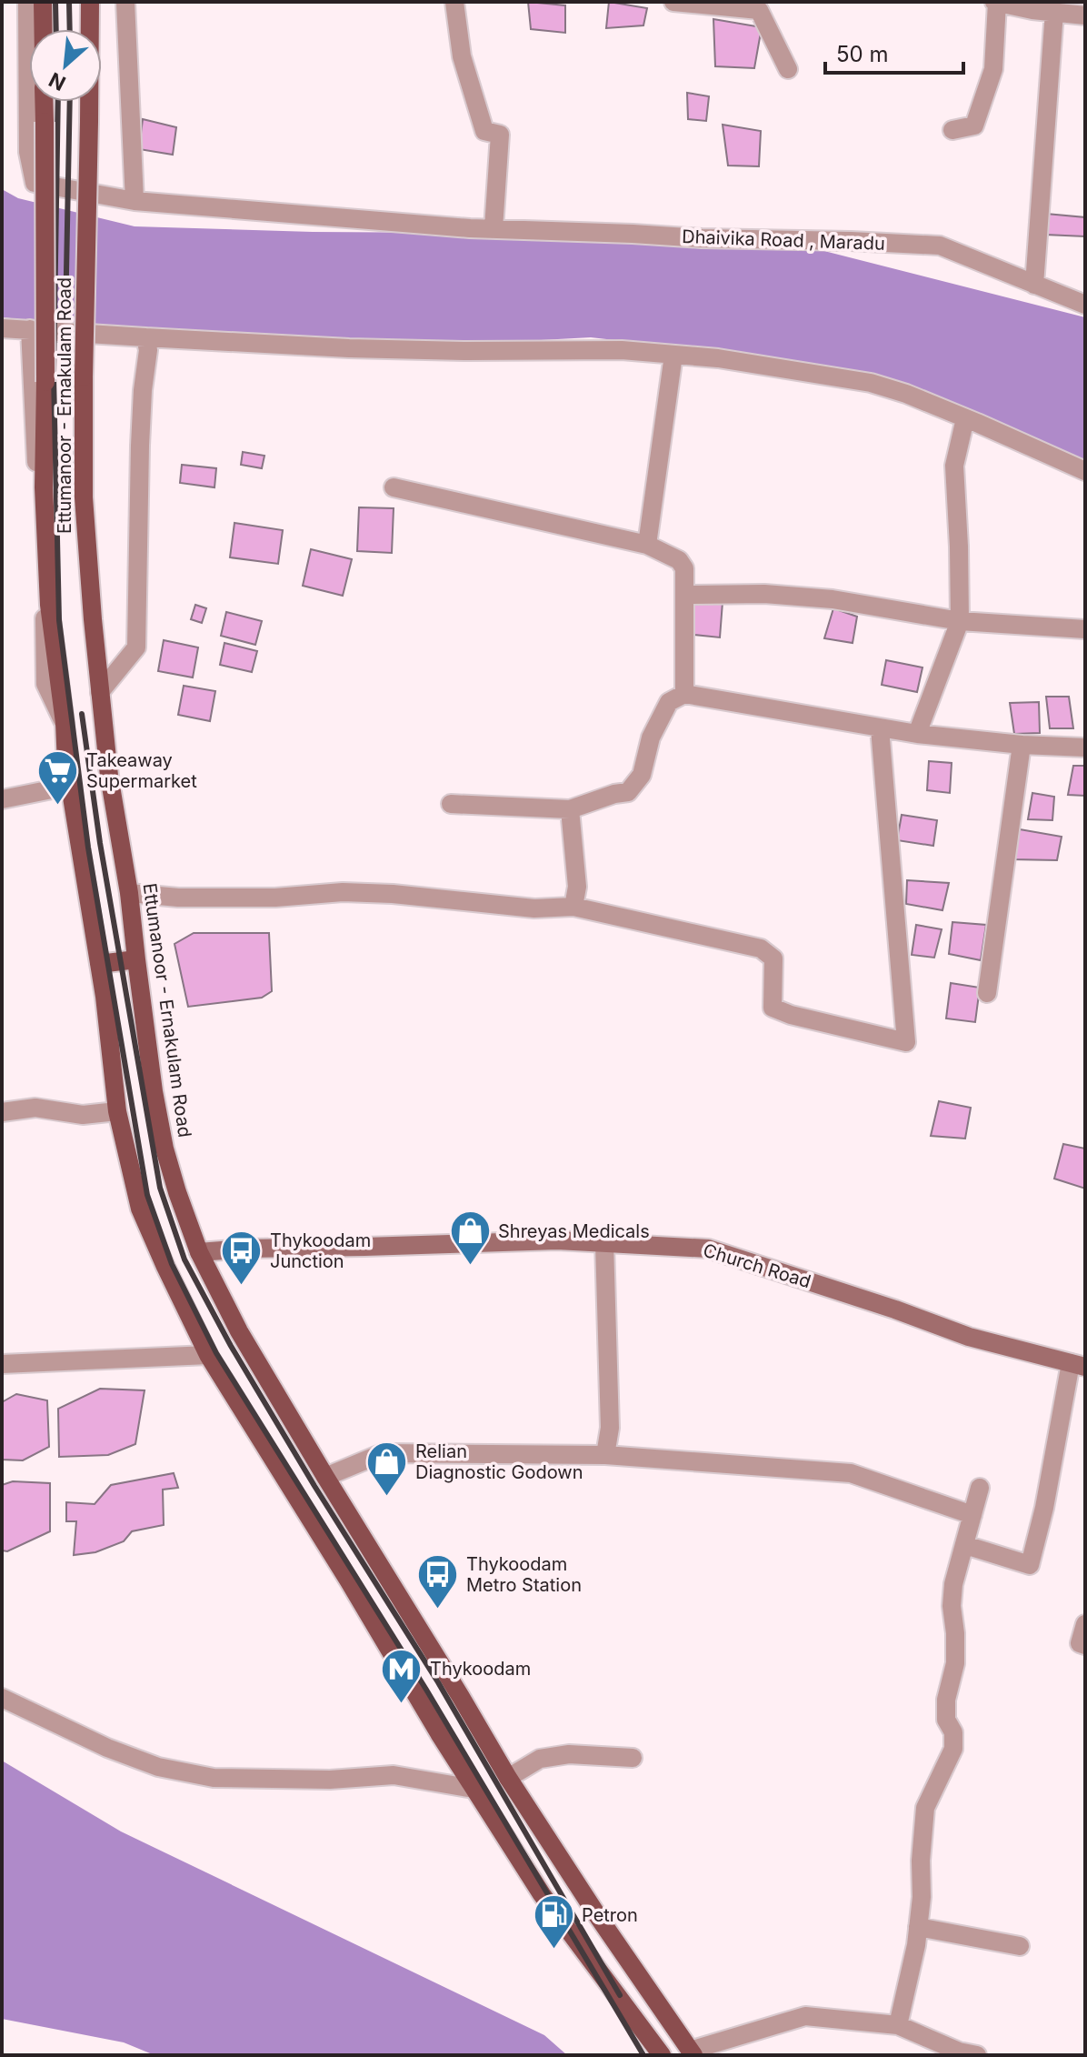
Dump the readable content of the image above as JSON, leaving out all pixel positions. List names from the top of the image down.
{
  "streets": {
    "main road": ["Ettumanoor - Ernakulam Road"],
    "street": ["Dhaivika Road , Maradu", "Church Road"]
  },
  "crossings": [
    ["Ettumanoor - Ernakulam Road", "Church Road"]
  ],
  "places": {
    "supermarket": ["Takeaway Supermarket"],
    "shop": ["Shreyas Medicals", "Relian Diagnostic Godown"],
    "bus stop": ["Thykoodam Junction", "Thykoodam Metro Station"],
    "metro station": ["Thykoodam"],
    "fuel station": ["Petron"]
  },
  "scale_bar": "50 m",
  "north": "bottom left"
}
